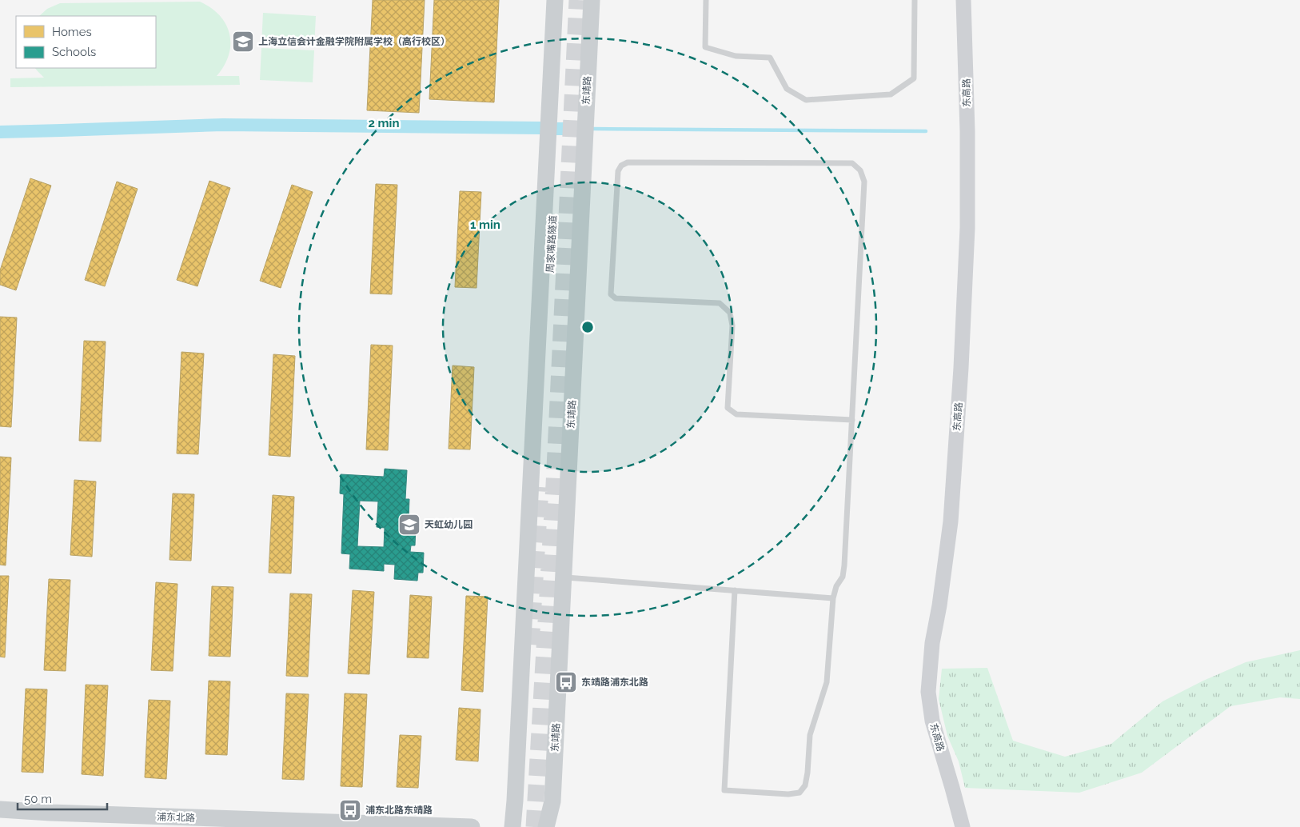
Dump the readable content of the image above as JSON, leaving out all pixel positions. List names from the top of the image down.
{
  "streets": {
    "main road": ["东靖路", "周家嘴路隧道", "浦东北路"],
    "street": ["东高路"]
  },
  "places": {
    "school or university": ["上海立信会计金融学院附属学校（高行校区）", "天虹幼儿园"],
    "bus stop": ["东靖路浦东北路", "浦东北路东靖路"]
  },
  "legend": ["Homes", "Schools"],
  "scale_bar": "50 m",
  "rings": ["2 min", "1 min"]
}
